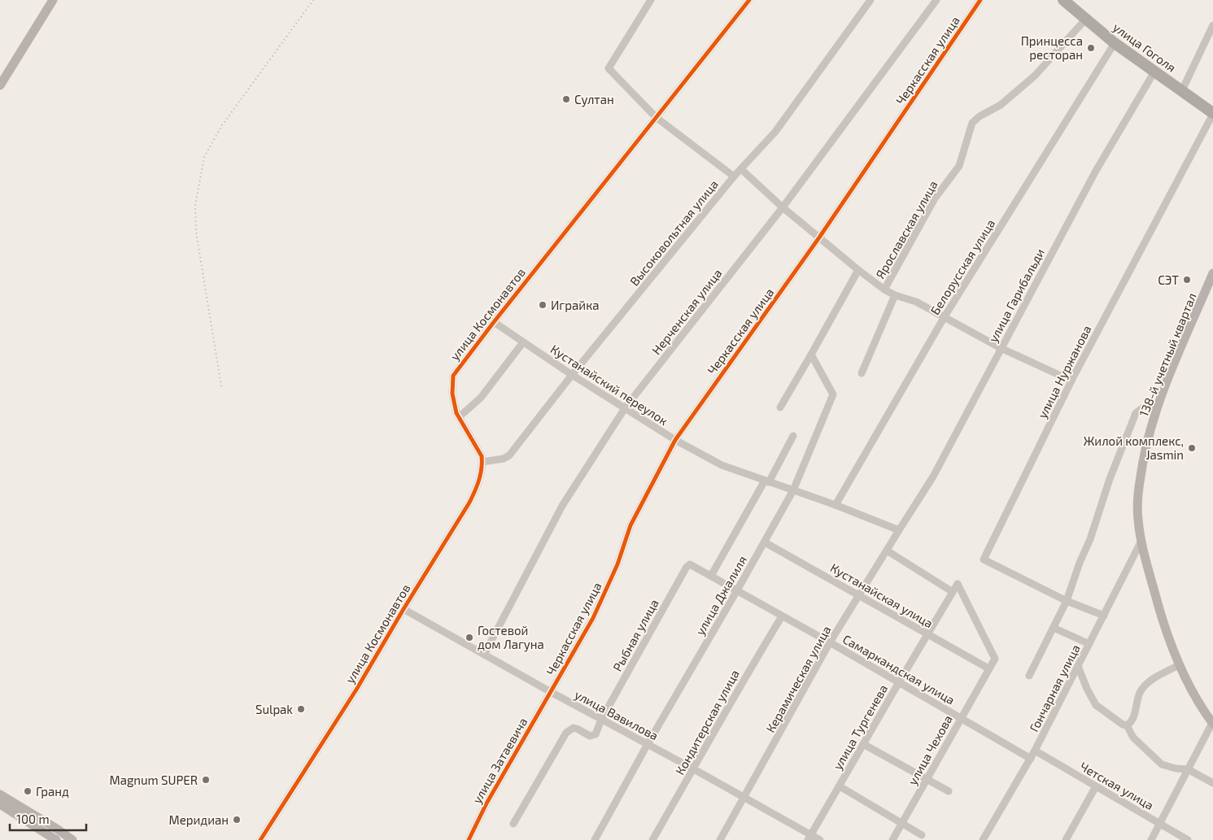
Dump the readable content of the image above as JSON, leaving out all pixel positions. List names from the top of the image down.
{
  "streets": {
    "highway": ["улица Гоголя"],
    "main road": ["138-й учетный квартал"],
    "street": [
      "Черкасская улица",
      "Ярославская улица",
      "Высоковольтная улица",
      "Белорусская улица",
      "улица Гарибальди",
      "Нерченская улица",
      "улица Космонавтов",
      "улица Нуржанова",
      "Кустанайский переулок",
      "улица Джалиля",
      "Кустанайская улица",
      "Рыбная улица",
      "Самаркандская улица",
      "Керамическая улица",
      "Гончарная улица",
      "улица Вавилова",
      "Кондитерская улица",
      "улица Тургенева",
      "улица Чехова",
      "улица Затаевича",
      "Четская улица"
    ]
  },
  "crossings": [
    ["улица Гоголя", "Ярославская улица"],
    ["улица Гоголя", "Белорусская улица"],
    ["улица Гоголя", "улица Гарибальди"],
    ["улица Гоголя", "улица Нуржанова"],
    ["Черкасская улица", "Кустанайский переулок"],
    ["Черкасская улица", "улица Вавилова"],
    ["Черкасская улица", "улица Затаевича"],
    ["Ярославская улица", "улица Джалиля"],
    ["Высоковольтная улица", "улица Космонавтов"],
    ["Высоковольтная улица", "Кустанайский переулок"],
    ["Белорусская улица", "Кустанайский переулок"],
    ["улица Гарибальди", "Кустанайский переулок"],
    ["улица Гарибальди", "Керамическая улица"],
    ["Нерченская улица", "Кустанайский переулок"],
    ["Нерченская улица", "улица Вавилова"],
    ["улица Космонавтов", "Кустанайский переулок"],
    ["улица Космонавтов", "улица Вавилова"],
    ["138-й учетный квартал", "Гончарная улица"],
    ["улица Нуржанова", "Гончарная улица"],
    ["Кустанайский переулок", "улица Джалиля"],
    ["Кустанайский переулок", "Керамическая улица"],
    ["улица Джалиля", "Кустанайская улица"],
    ["улица Джалиля", "Самаркандская улица"],
    ["улица Джалиля", "улица Вавилова"],
    ["Кустанайская улица", "Керамическая улица"],
    ["Кустанайская улица", "улица Тургенева"],
    ["Кустанайская улица", "улица Чехова"],
    ["Рыбная улица", "Самаркандская улица"],
    ["Рыбная улица", "улица Вавилова"],
    ["Самаркандская улица", "Керамическая улица"],
    ["Самаркандская улица", "Гончарная улица"],
    ["Самаркандская улица", "Кондитерская улица"],
    ["Самаркандская улица", "улица Тургенева"],
    ["Самаркандская улица", "улица Чехова"],
    ["Керамическая улица", "улица Вавилова"],
    ["Гончарная улица", "Четская улица"],
    ["улица Вавилова", "Кондитерская улица"],
    ["улица Вавилова", "улица Тургенева"],
    ["улица Вавилова", "улица Затаевича"],
    ["улица Тургенева", "улица Чехова"]
  ],
  "places": [
    "Принцесса ресторан",
    "Султан",
    "СЭТ",
    "Играйка",
    "Жилой комплекс, Jasmin",
    "Гостевой дом Лагуна",
    "Sulpak",
    "Magnum SUPER",
    "Гранд",
    "Меридиан"
  ],
  "scale_bar": "100 m"
}
